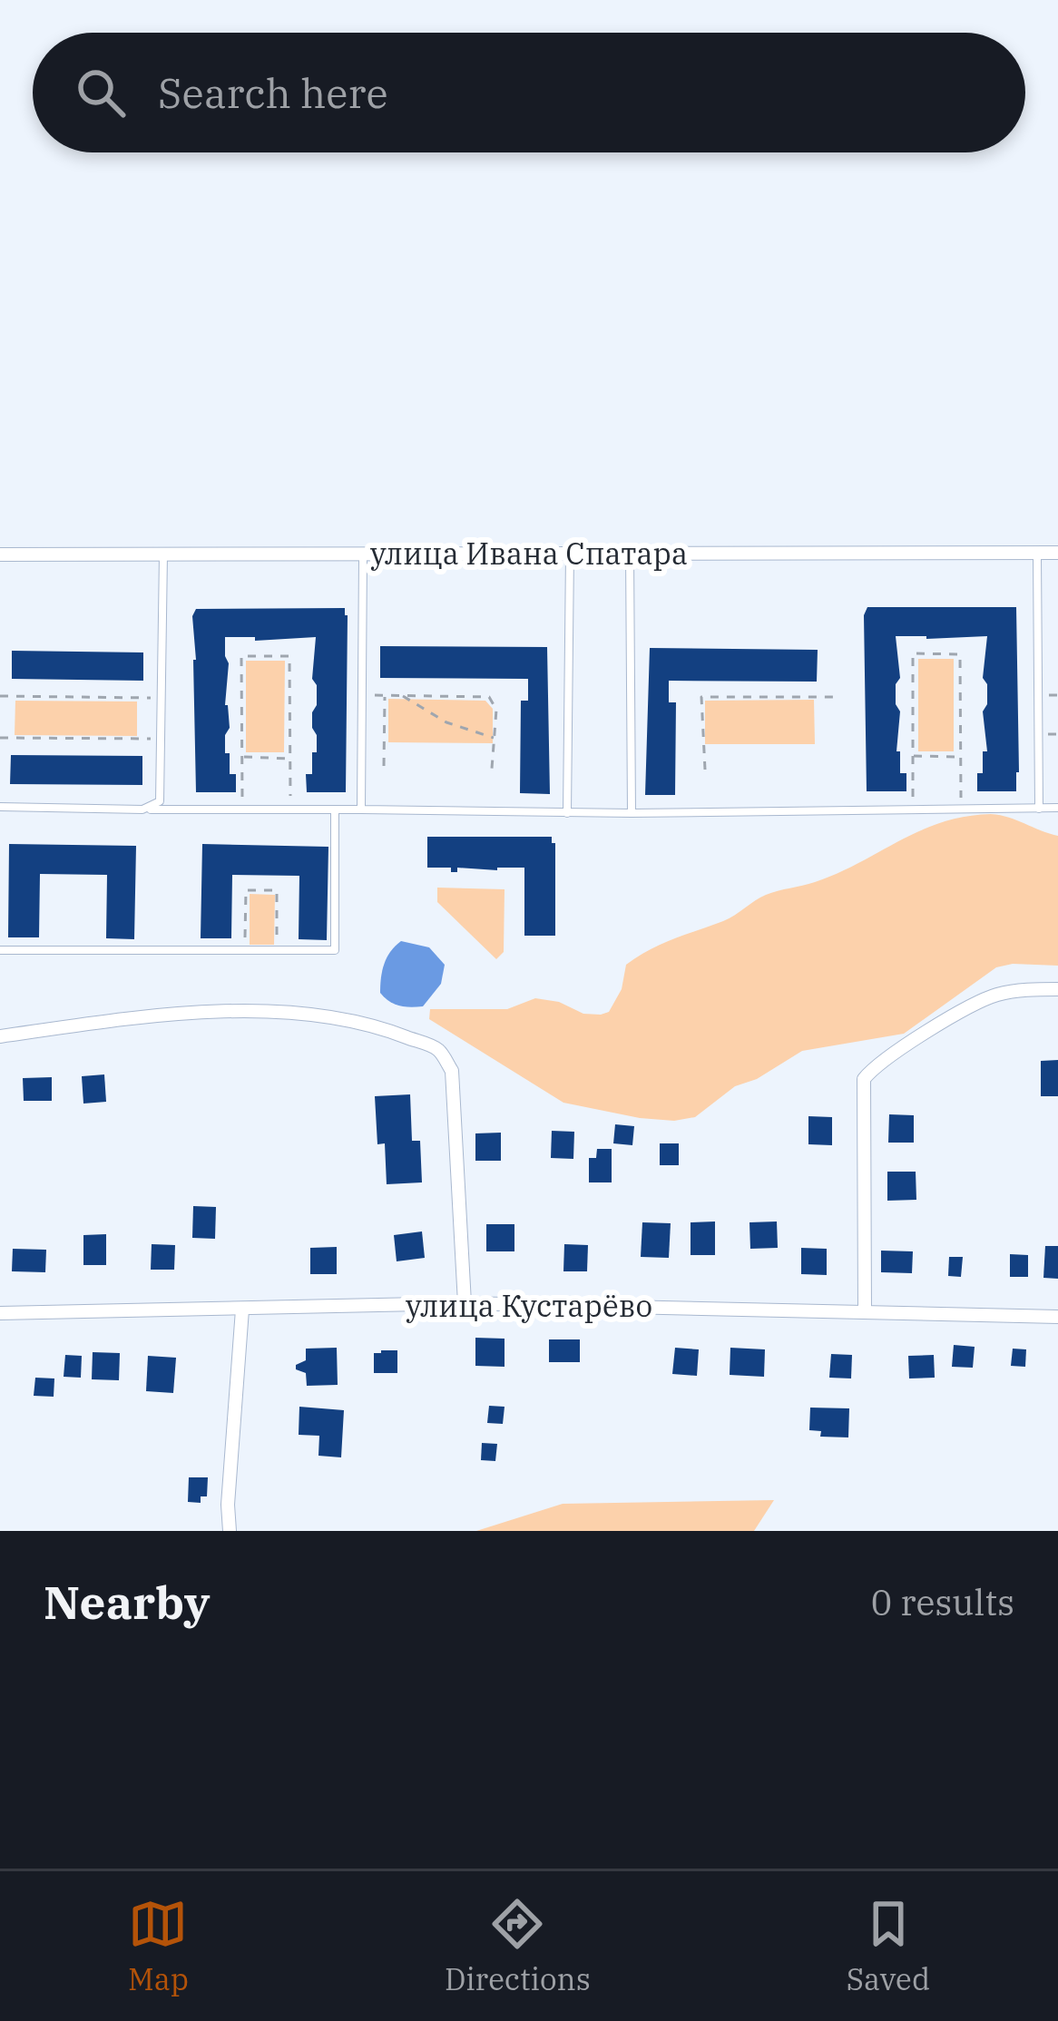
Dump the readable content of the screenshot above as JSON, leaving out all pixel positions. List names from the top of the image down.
{
  "streets": {
    "street": ["улица Ивана Спатара", "улица Кустарёво"]
  },
  "page": {
    "search": "Search here",
    "heading": ["Nearby", "0 results"],
    "nav": ["Map", "Directions", "Saved"]
  }
}
